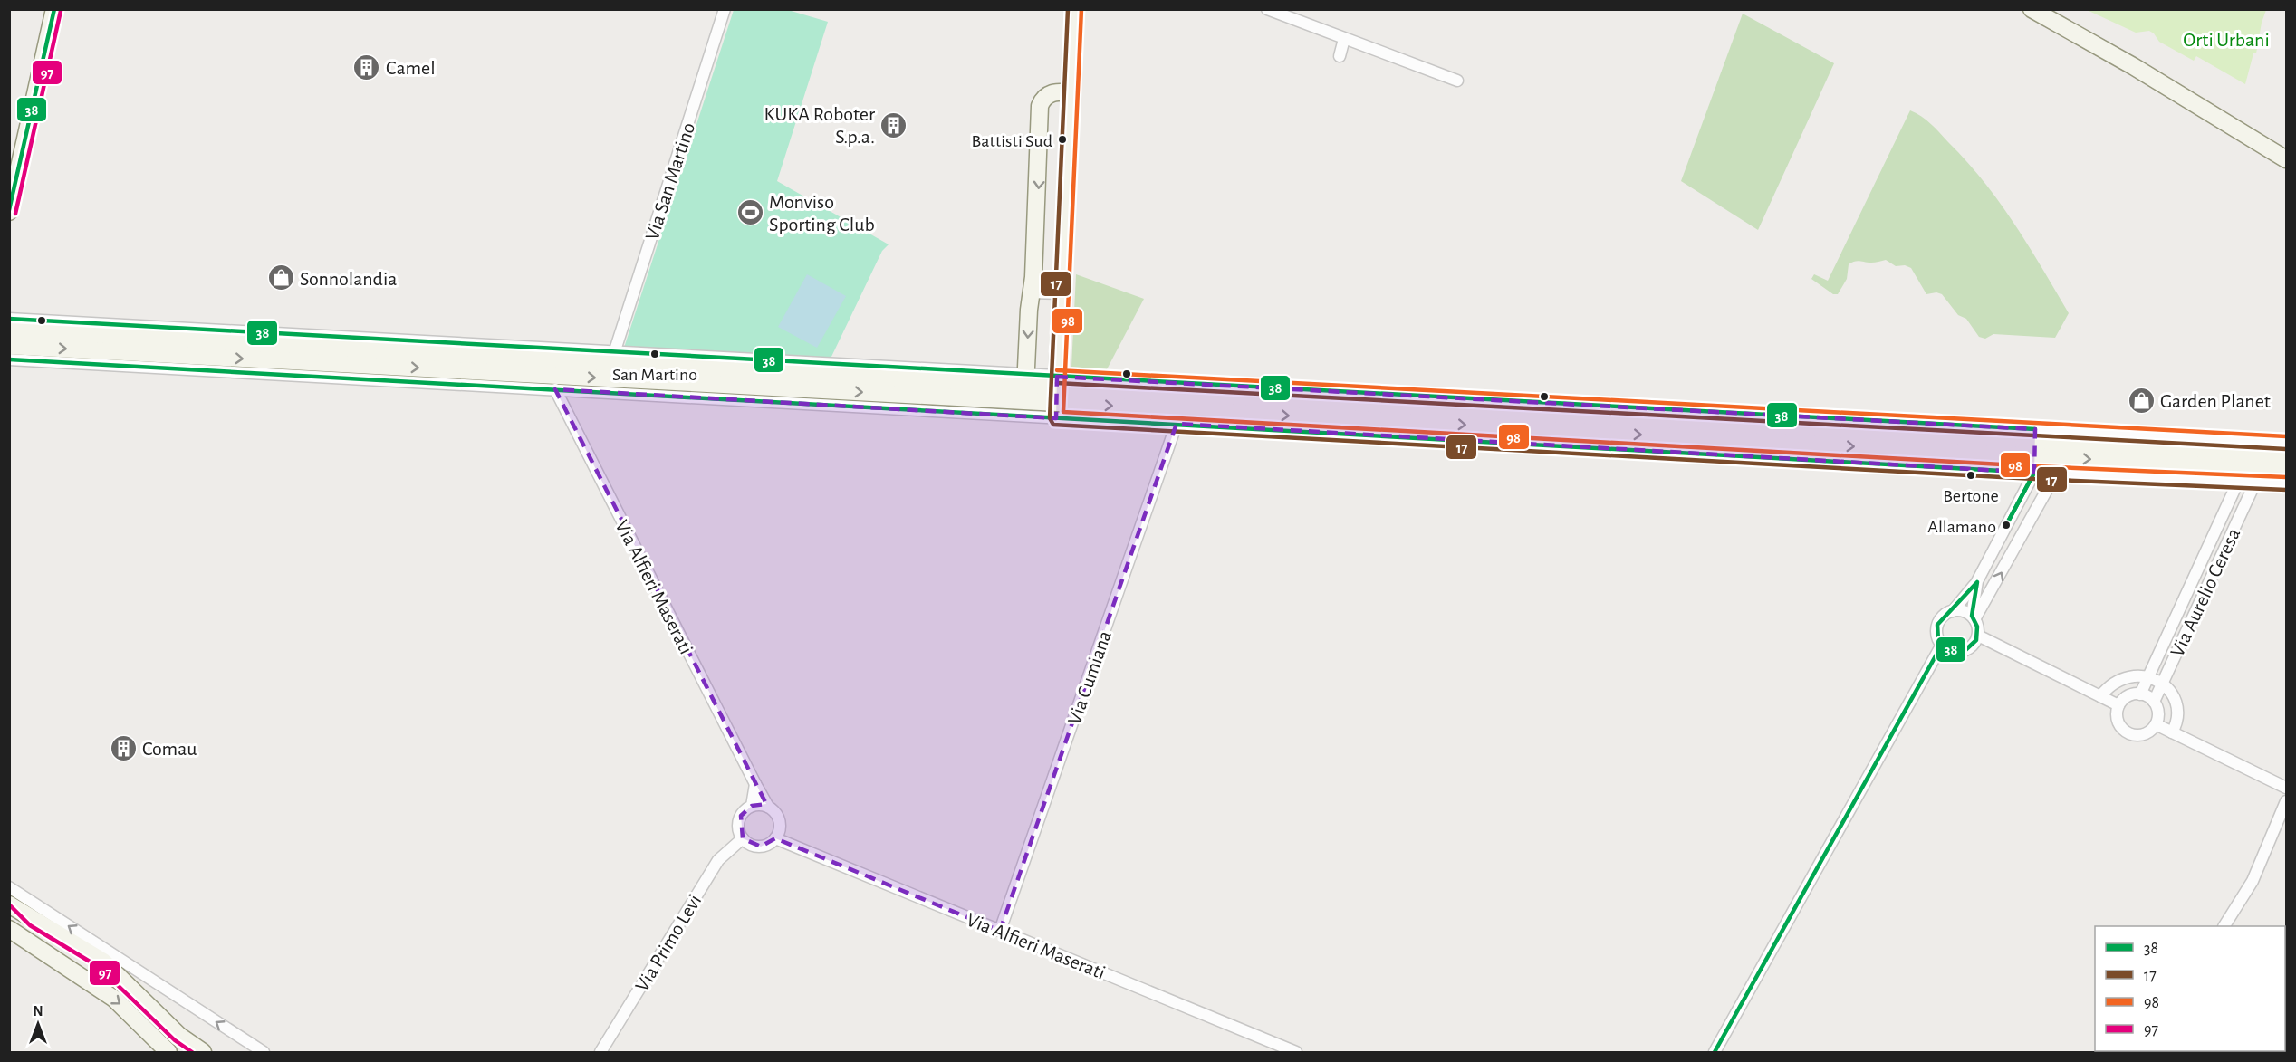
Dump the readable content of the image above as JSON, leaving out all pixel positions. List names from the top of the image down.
{
  "streets": {
    "street": [
      "Via San Martino",
      "Via Alfieri Maserati",
      "Via Aurelio Ceresa",
      "Via Cumiana",
      "Via Primo Levi"
    ]
  },
  "crossings": [
    ["Via Alfieri Maserati", "Via Cumiana"],
    ["Via Alfieri Maserati", "Via Primo Levi"]
  ],
  "parks": ["Orti Urbani"],
  "places": {
    "building": ["Camel", "KUKA Roboter S.p.a.", "Comau"],
    "other": [
      "Battisti Sud",
      "San Martino",
      "Bertone",
      "Allamano"
    ],
    "sports": ["Monviso Sporting Club"],
    "shop": ["Sonnolandia", "Garden Planet"]
  },
  "lines": [
    "transit line 38",
    "transit line 17",
    "transit line 98",
    "transit line 97"
  ],
  "legend": [
    "38",
    "17",
    "98",
    "97"
  ],
  "north": "top"
}
